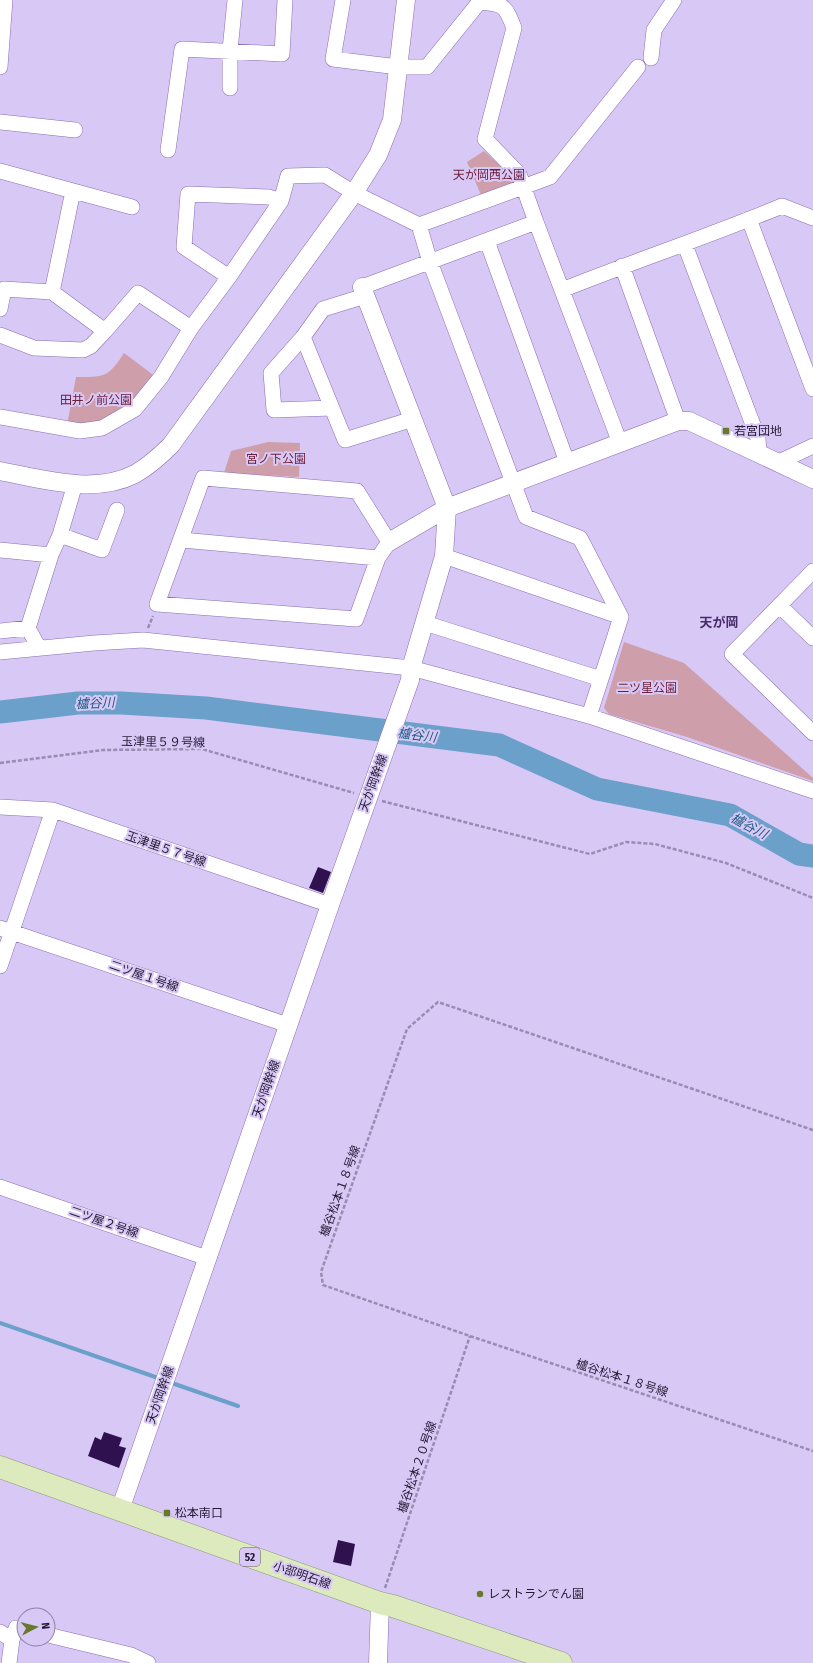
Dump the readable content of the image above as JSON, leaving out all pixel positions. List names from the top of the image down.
{
  "streets": {
    "main road": ["52", "小部明石線"],
    "street": [
      "天が岡幹線",
      "玉津里５７号線",
      "二ツ屋１号線",
      "二ツ屋２号線"
    ],
    "path": ["玉津里５９号線", "櫨谷松本１８号線", "櫨谷松本２０号線"]
  },
  "crossings": [
    ["玉津里５９号線", "天が岡幹線"],
    ["天が岡幹線", "玉津里５７号線"],
    ["天が岡幹線", "二ツ屋１号線"],
    ["天が岡幹線", "二ツ屋２号線"],
    ["天が岡幹線", "小部明石線"],
    ["櫨谷松本１８号線", "櫨谷松本２０号線"],
    ["櫨谷松本２０号線", "小部明石線"]
  ],
  "districts": ["天が岡"],
  "water": ["櫨谷川"],
  "parks": [
    "天が岡西公園",
    "田井ノ前公園",
    "宮ノ下公園",
    "二ツ星公園"
  ],
  "places": {
    "transit": ["若宮団地", "松本南口"],
    "other": ["レストランでん園"]
  },
  "north": "right"
}
